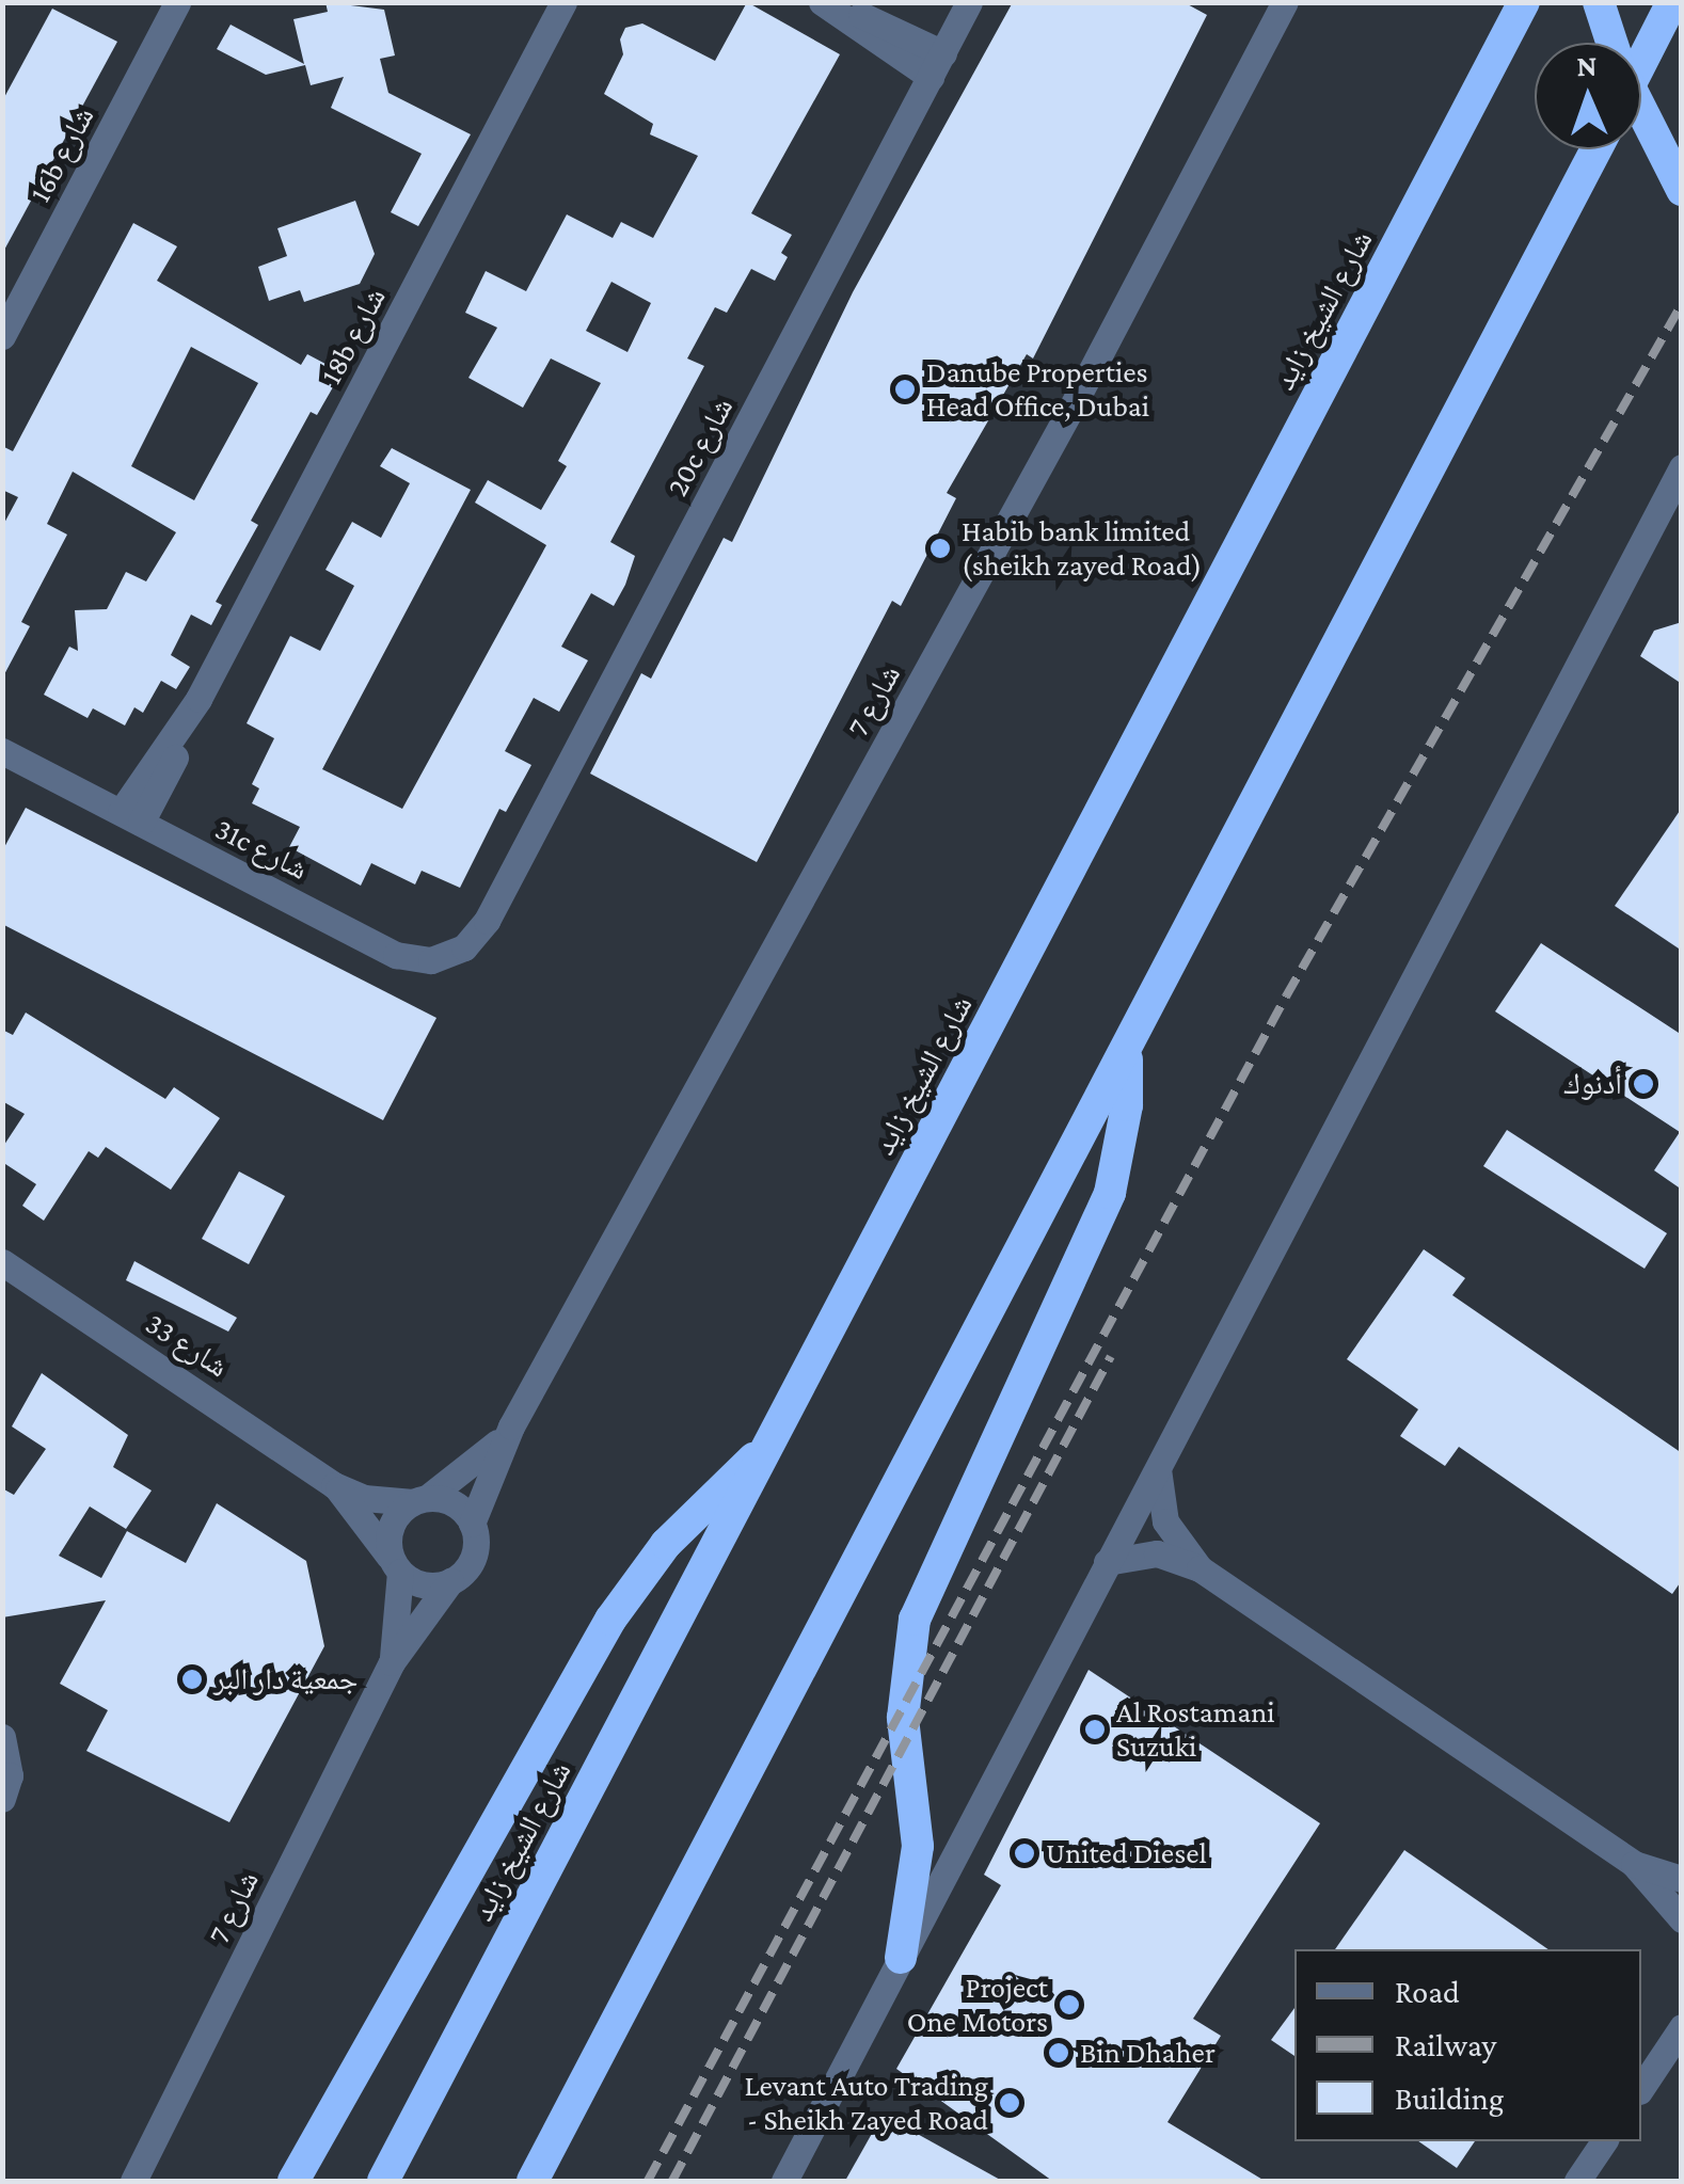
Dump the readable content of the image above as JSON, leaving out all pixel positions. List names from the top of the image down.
{
  "streets": {
    "highway": ["شارع الشيخ زايد"],
    "street": [
      "16b شارع",
      "18b شارع",
      "20c شارع",
      "شارع 7",
      "31c شارع",
      "شارع 33"
    ]
  },
  "crossings": [
    ["18b شارع", "31c شارع"],
    ["20c شارع", "31c شارع"],
    ["شارع 7", "شارع 33"]
  ],
  "places": [
    "Danube Properties Head Office, Dubai",
    "Habib bank limited (sheikh zayed Road)",
    "أدنوك",
    "جمعية دار البر",
    "Al Rostamani Suzuki",
    "United Diesel",
    "Project One Motors",
    "Bin Dhaher",
    "Levant Auto Trading - Sheikh Zayed Road"
  ],
  "legend": ["Road", "Railway", "Building"],
  "north": "top"
}
